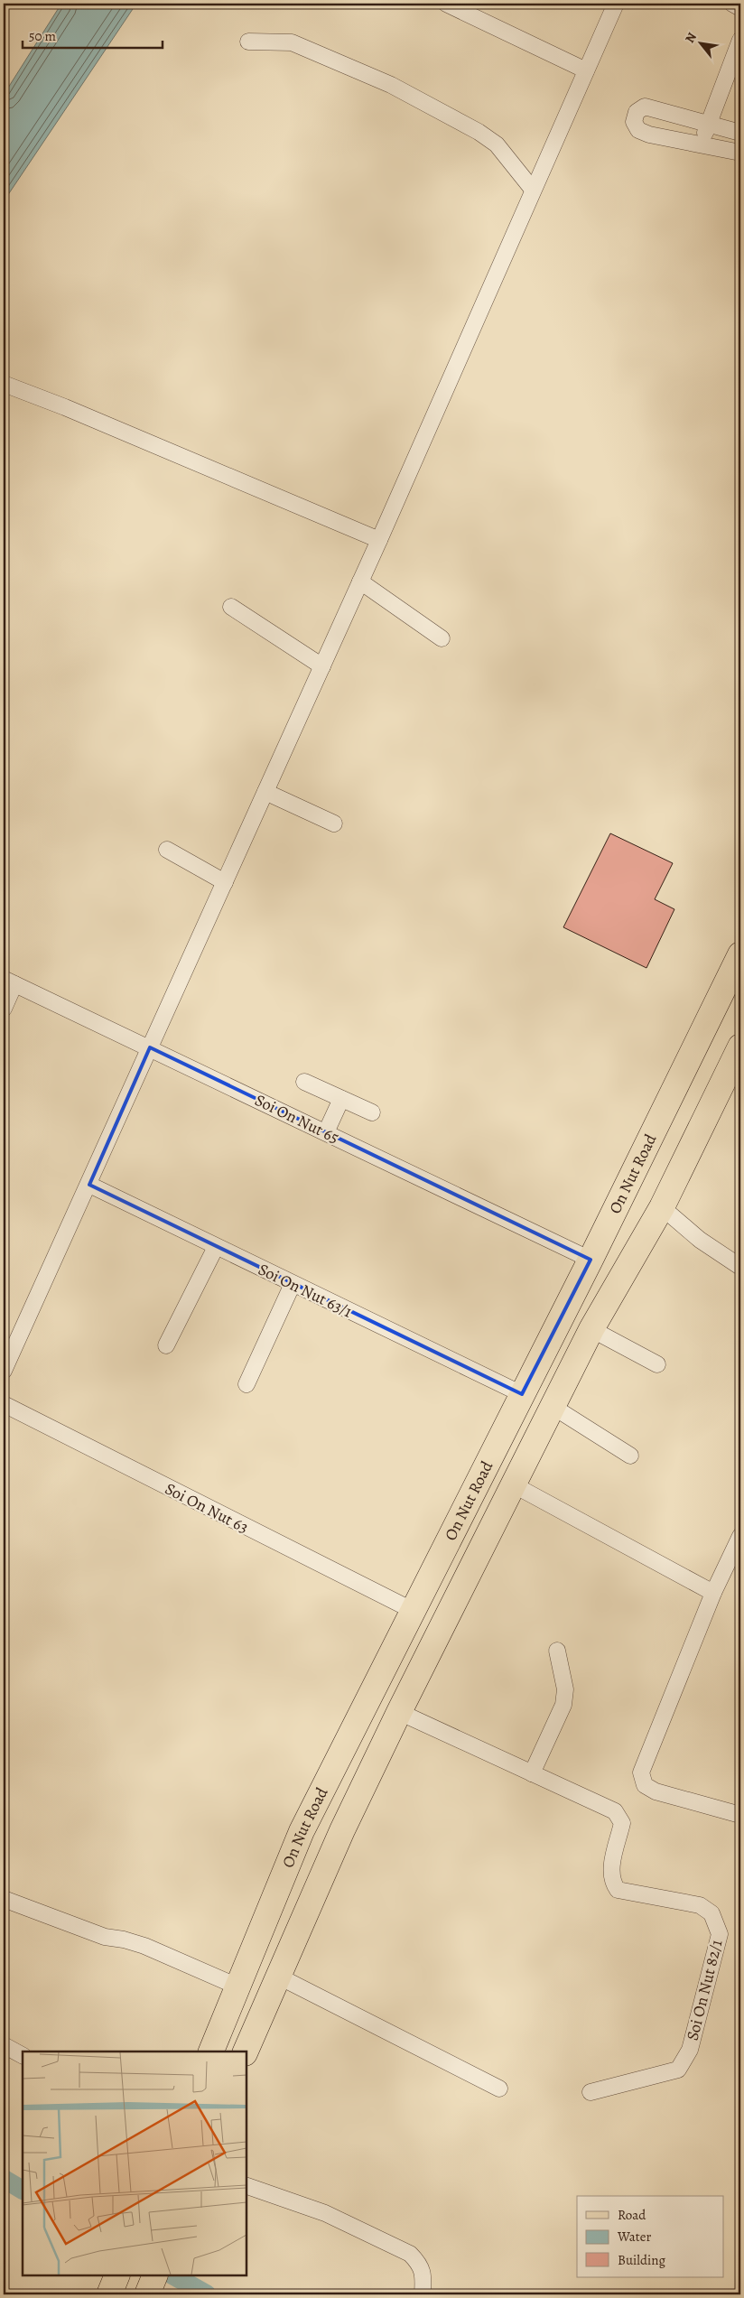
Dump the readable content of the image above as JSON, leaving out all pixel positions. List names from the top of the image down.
{
  "streets": {
    "main road": ["On Nut Road"],
    "street": [
      "Soi On Nut 65",
      "Soi On Nut 63/1",
      "Soi On Nut 63",
      "Soi On Nut 82/1"
    ]
  },
  "crossings": [
    ["Soi On Nut 65", "On Nut Road"],
    ["On Nut Road", "Soi On Nut 63/1"],
    ["On Nut Road", "Soi On Nut 63"],
    ["On Nut Road", "Soi On Nut 82/1"]
  ],
  "legend": ["Road", "Water", "Building"],
  "scale_bar": "50 m",
  "north": "top left"
}
